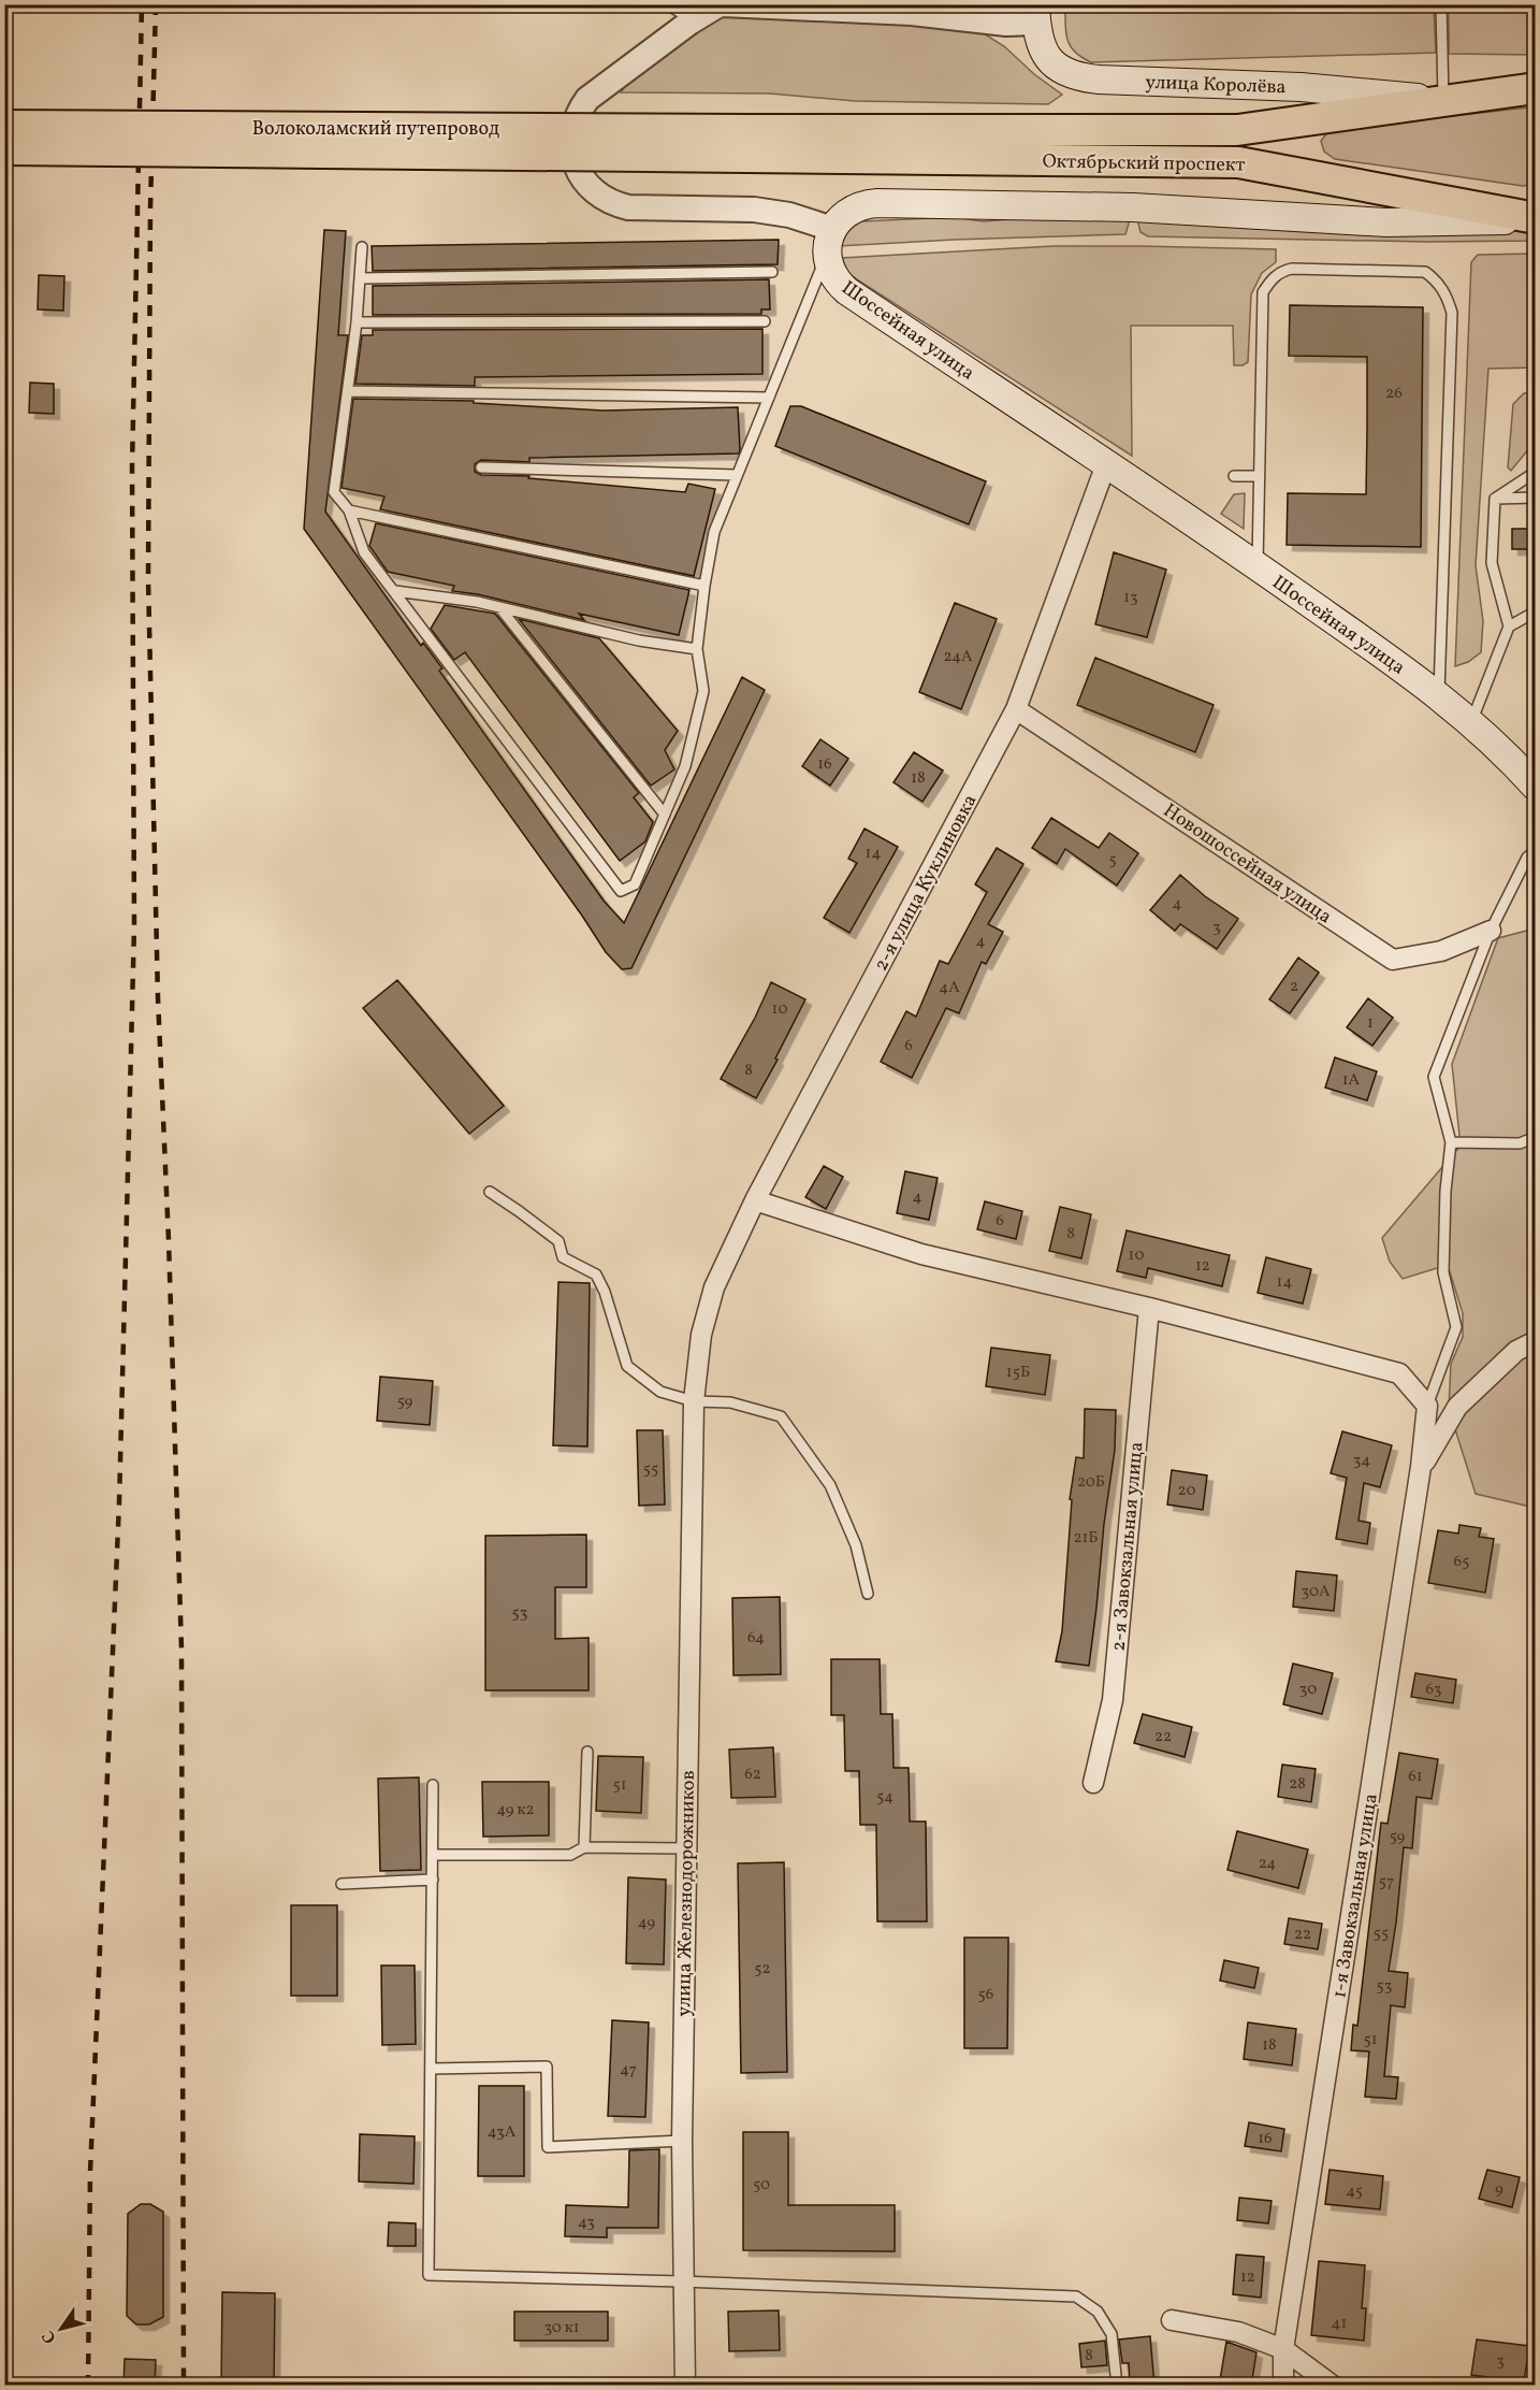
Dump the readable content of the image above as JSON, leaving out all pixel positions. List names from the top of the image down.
{
  "streets": {
    "main road": [
      "улица Королёва",
      "Волоколамский путепровод",
      "Октябрьский проспект",
      "Шоссейная улица"
    ],
    "street": [
      "Новошоссейная улица",
      "2-я улица Куклиновка",
      "2-я Завокзальная улица",
      "улица Железнодорожников",
      "1-я Завокзальная улица"
    ]
  },
  "crossings": [
    ["улица Королёва", "Октябрьский проспект"],
    ["Волоколамский путепровод", "Октябрьский проспект"],
    ["Шоссейная улица", "2-я улица Куклиновка"],
    ["Новошоссейная улица", "2-я улица Куклиновка"],
    ["2-я улица Куклиновка", "улица Железнодорожников"]
  ],
  "house_numbers": [
    "26",
    "13",
    "24А",
    "16",
    "18",
    "14",
    "5",
    "4",
    "3",
    "4",
    "2",
    "4А",
    "10",
    "1",
    "6",
    "8",
    "1А",
    "4",
    "6",
    "8",
    "10",
    "12",
    "14",
    "15Б",
    "59",
    "34",
    "55",
    "20Б",
    "20",
    "21Б",
    "65",
    "30А",
    "53",
    "64",
    "30",
    "63",
    "22",
    "62",
    "61",
    "28",
    "51",
    "54",
    "49 к2",
    "59",
    "24",
    "57",
    "49",
    "55",
    "22",
    "52",
    "53",
    "56",
    "51",
    "18",
    "47",
    "43А",
    "16",
    "50",
    "9",
    "45",
    "43",
    "12",
    "41",
    "30 к1",
    "8",
    "3"
  ],
  "north": "bottom left"
}
